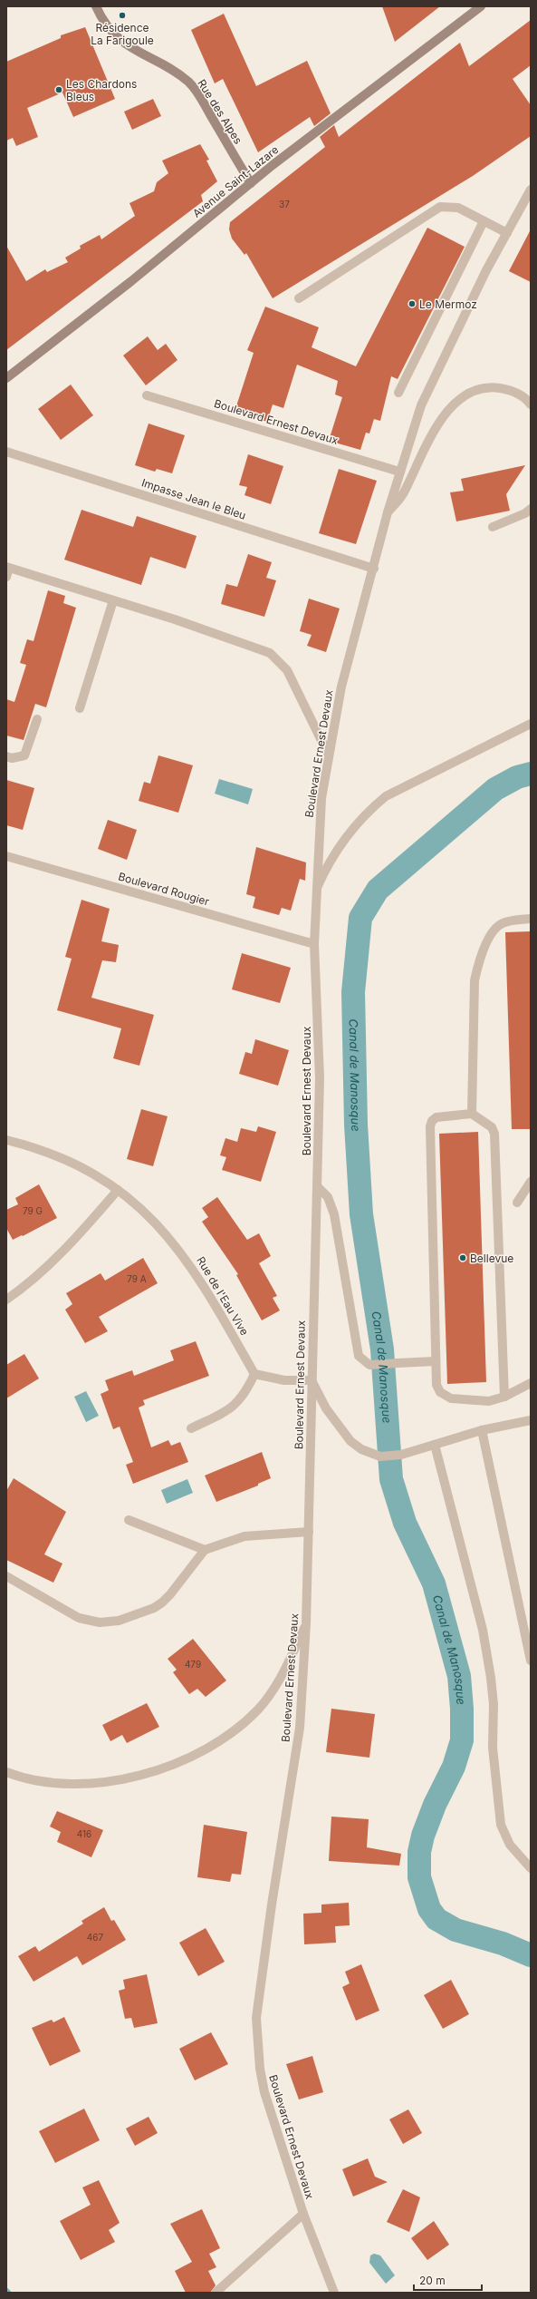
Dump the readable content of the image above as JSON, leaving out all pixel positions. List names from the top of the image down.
{
  "streets": {
    "street": [
      "Rue des Alpes",
      "Avenue Saint-Lazare",
      "Boulevard Ernest Devaux",
      "Impasse Jean le Bleu",
      "Boulevard Rougier",
      "Rue de l'Eau Vive"
    ]
  },
  "crossings": [
    ["Rue des Alpes", "Avenue Saint-Lazare"],
    ["Boulevard Ernest Devaux", "Impasse Jean le Bleu"],
    ["Boulevard Ernest Devaux", "Boulevard Rougier"]
  ],
  "water": ["Canal de Manosque"],
  "places": [
    "Résidence La Farigoule",
    "Les Chardons Bleus",
    "Le Mermoz",
    "Bellevue"
  ],
  "house_numbers": [
    "37",
    "79 G",
    "79 A",
    "479",
    "416",
    "467"
  ],
  "scale_bar": "20 m"
}
